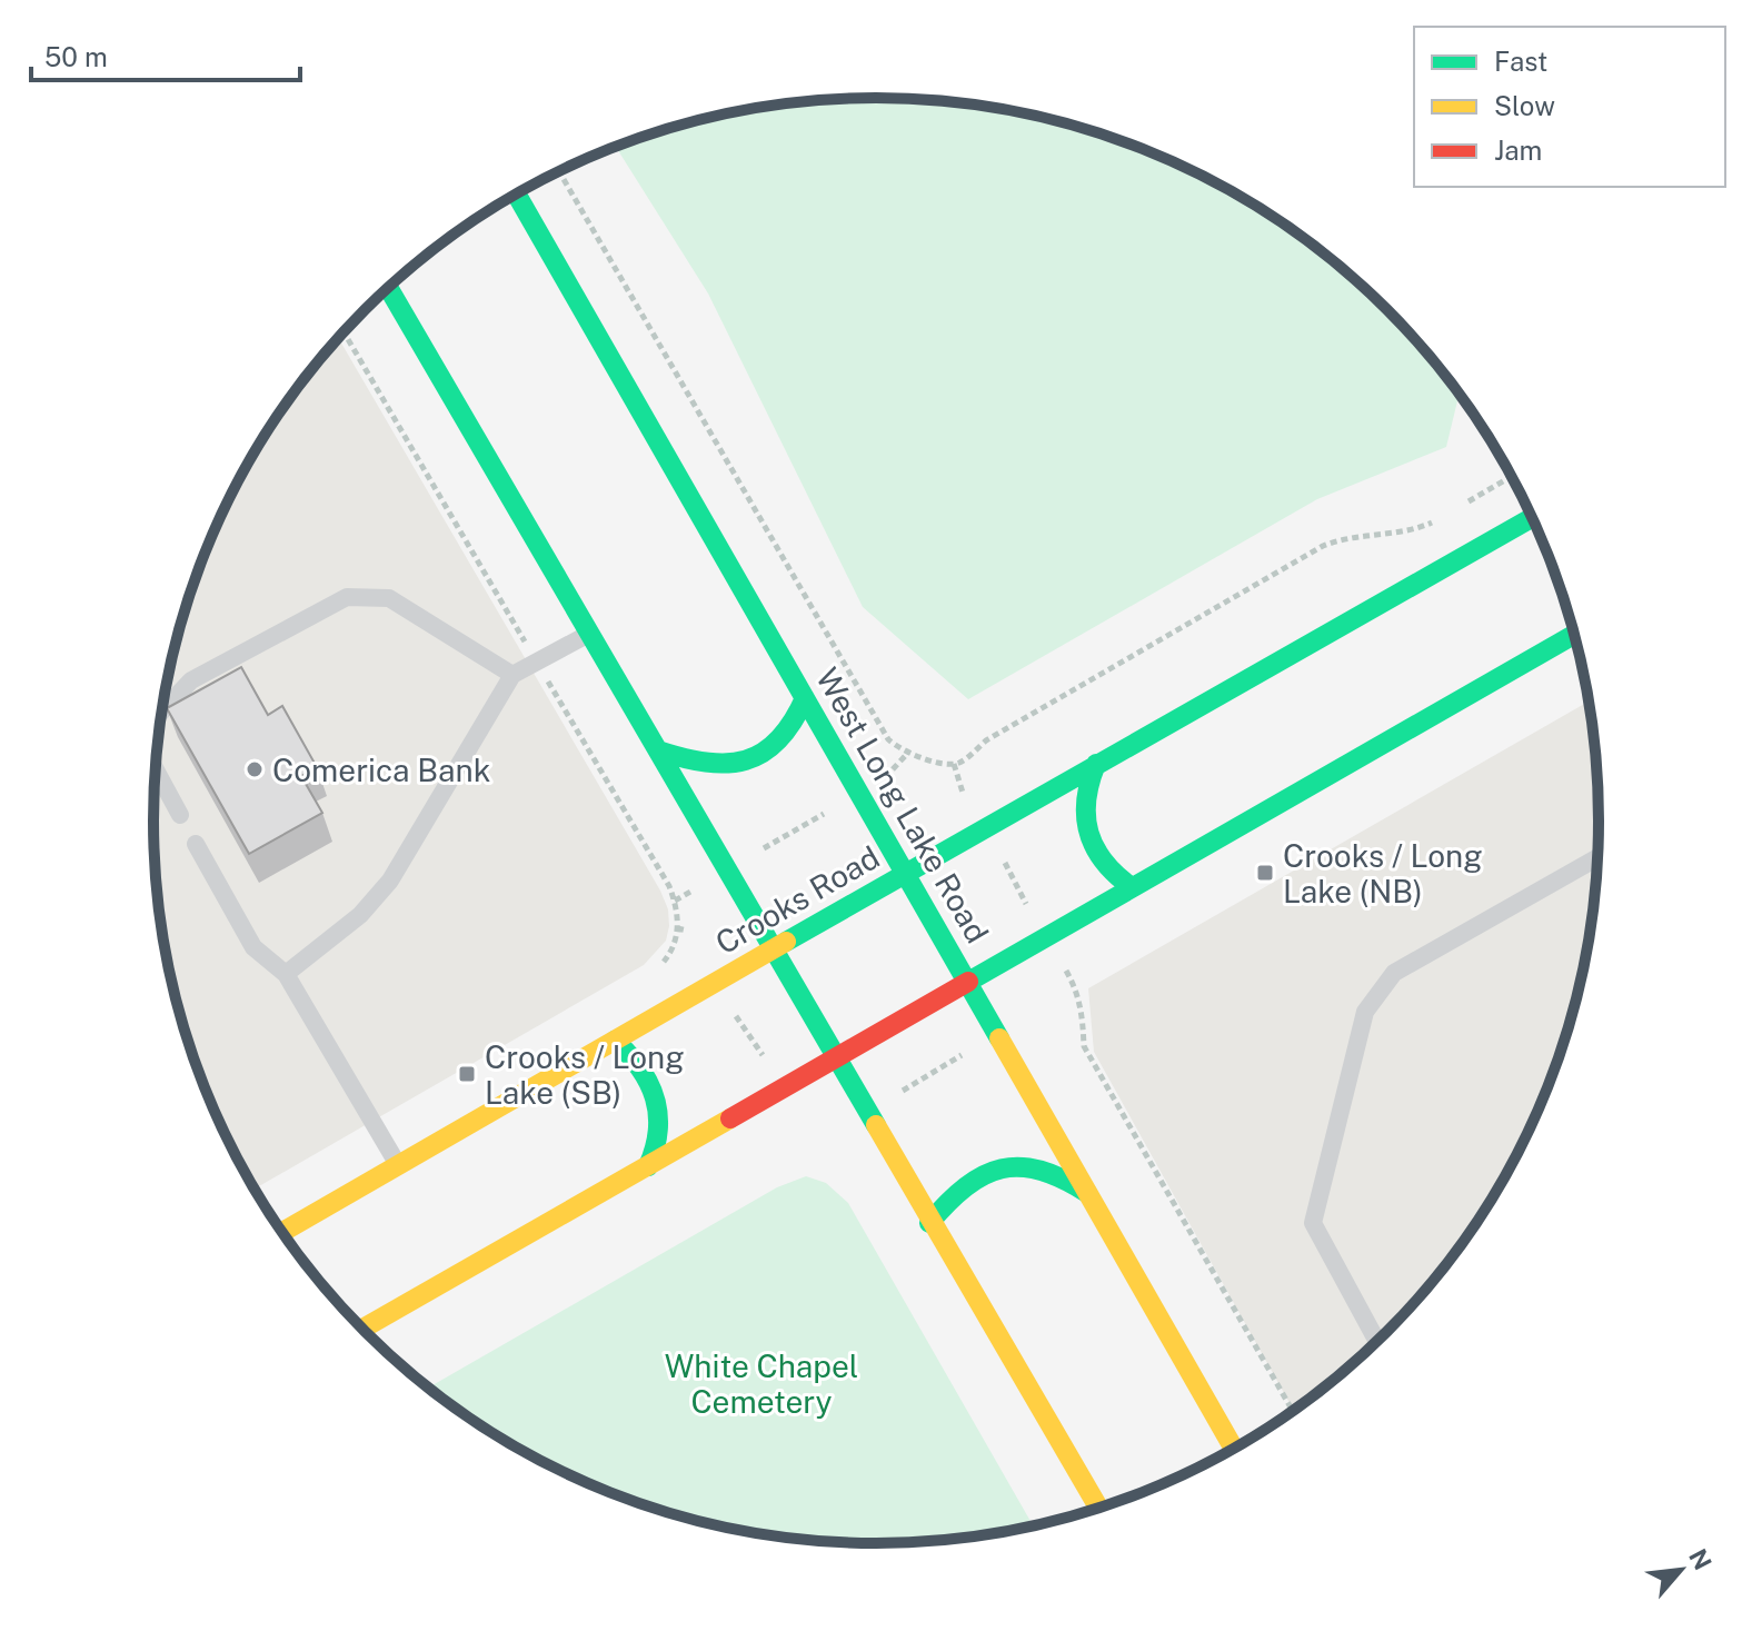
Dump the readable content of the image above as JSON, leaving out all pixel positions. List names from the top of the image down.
{
  "streets": {
    "main road": ["West Long Lake Road", "Crooks Road"]
  },
  "crossings": [
    ["West Long Lake Road", "Crooks Road"]
  ],
  "parks": ["White Chapel Cemetery"],
  "places": {
    "other": ["Comerica Bank"],
    "transit": ["Crooks / Long Lake (NB)", "Crooks / Long Lake (SB)"]
  },
  "legend": ["Fast", "Slow", "Jam"],
  "scale_bar": "50 m",
  "north": "top right"
}
